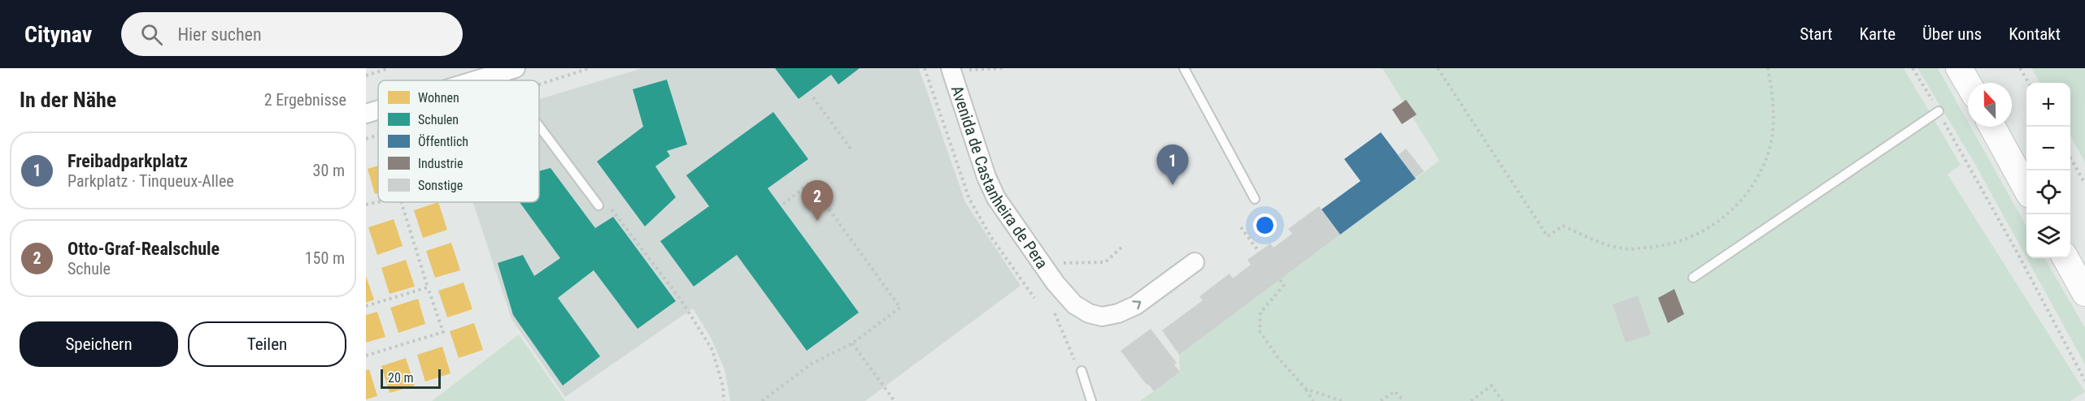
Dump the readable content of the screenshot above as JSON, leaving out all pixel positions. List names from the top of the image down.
{
  "streets": {
    "street": ["Avenida de Castanheira de Pera"]
  },
  "legend": [
    "Wohnen",
    "Schulen",
    "Öffentlich",
    "Industrie",
    "Sonstige"
  ],
  "scale_bar": "20 m",
  "north": "top",
  "page": {
    "header": "Citynav",
    "search": "Hier suchen",
    "nav": [
      "Start",
      "Karte",
      "Über uns",
      "Kontakt"
    ],
    "heading": ["In der Nähe", "2 Ergebnisse"],
    "map_buttons": ["+", "−"],
    "list": [
      {
        "mark": "1",
        "name": "Freibadparkplatz",
        "note": "Parkplatz · Tinqueux-Allee",
        "value": "30 m"
      },
      {
        "mark": "2",
        "name": "Otto-Graf-Realschule",
        "note": "Schule",
        "value": "150 m"
      }
    ],
    "pins": ["1", "2"],
    "buttons": ["Speichern", "Teilen"],
    "scale": "20 m"
  }
}
